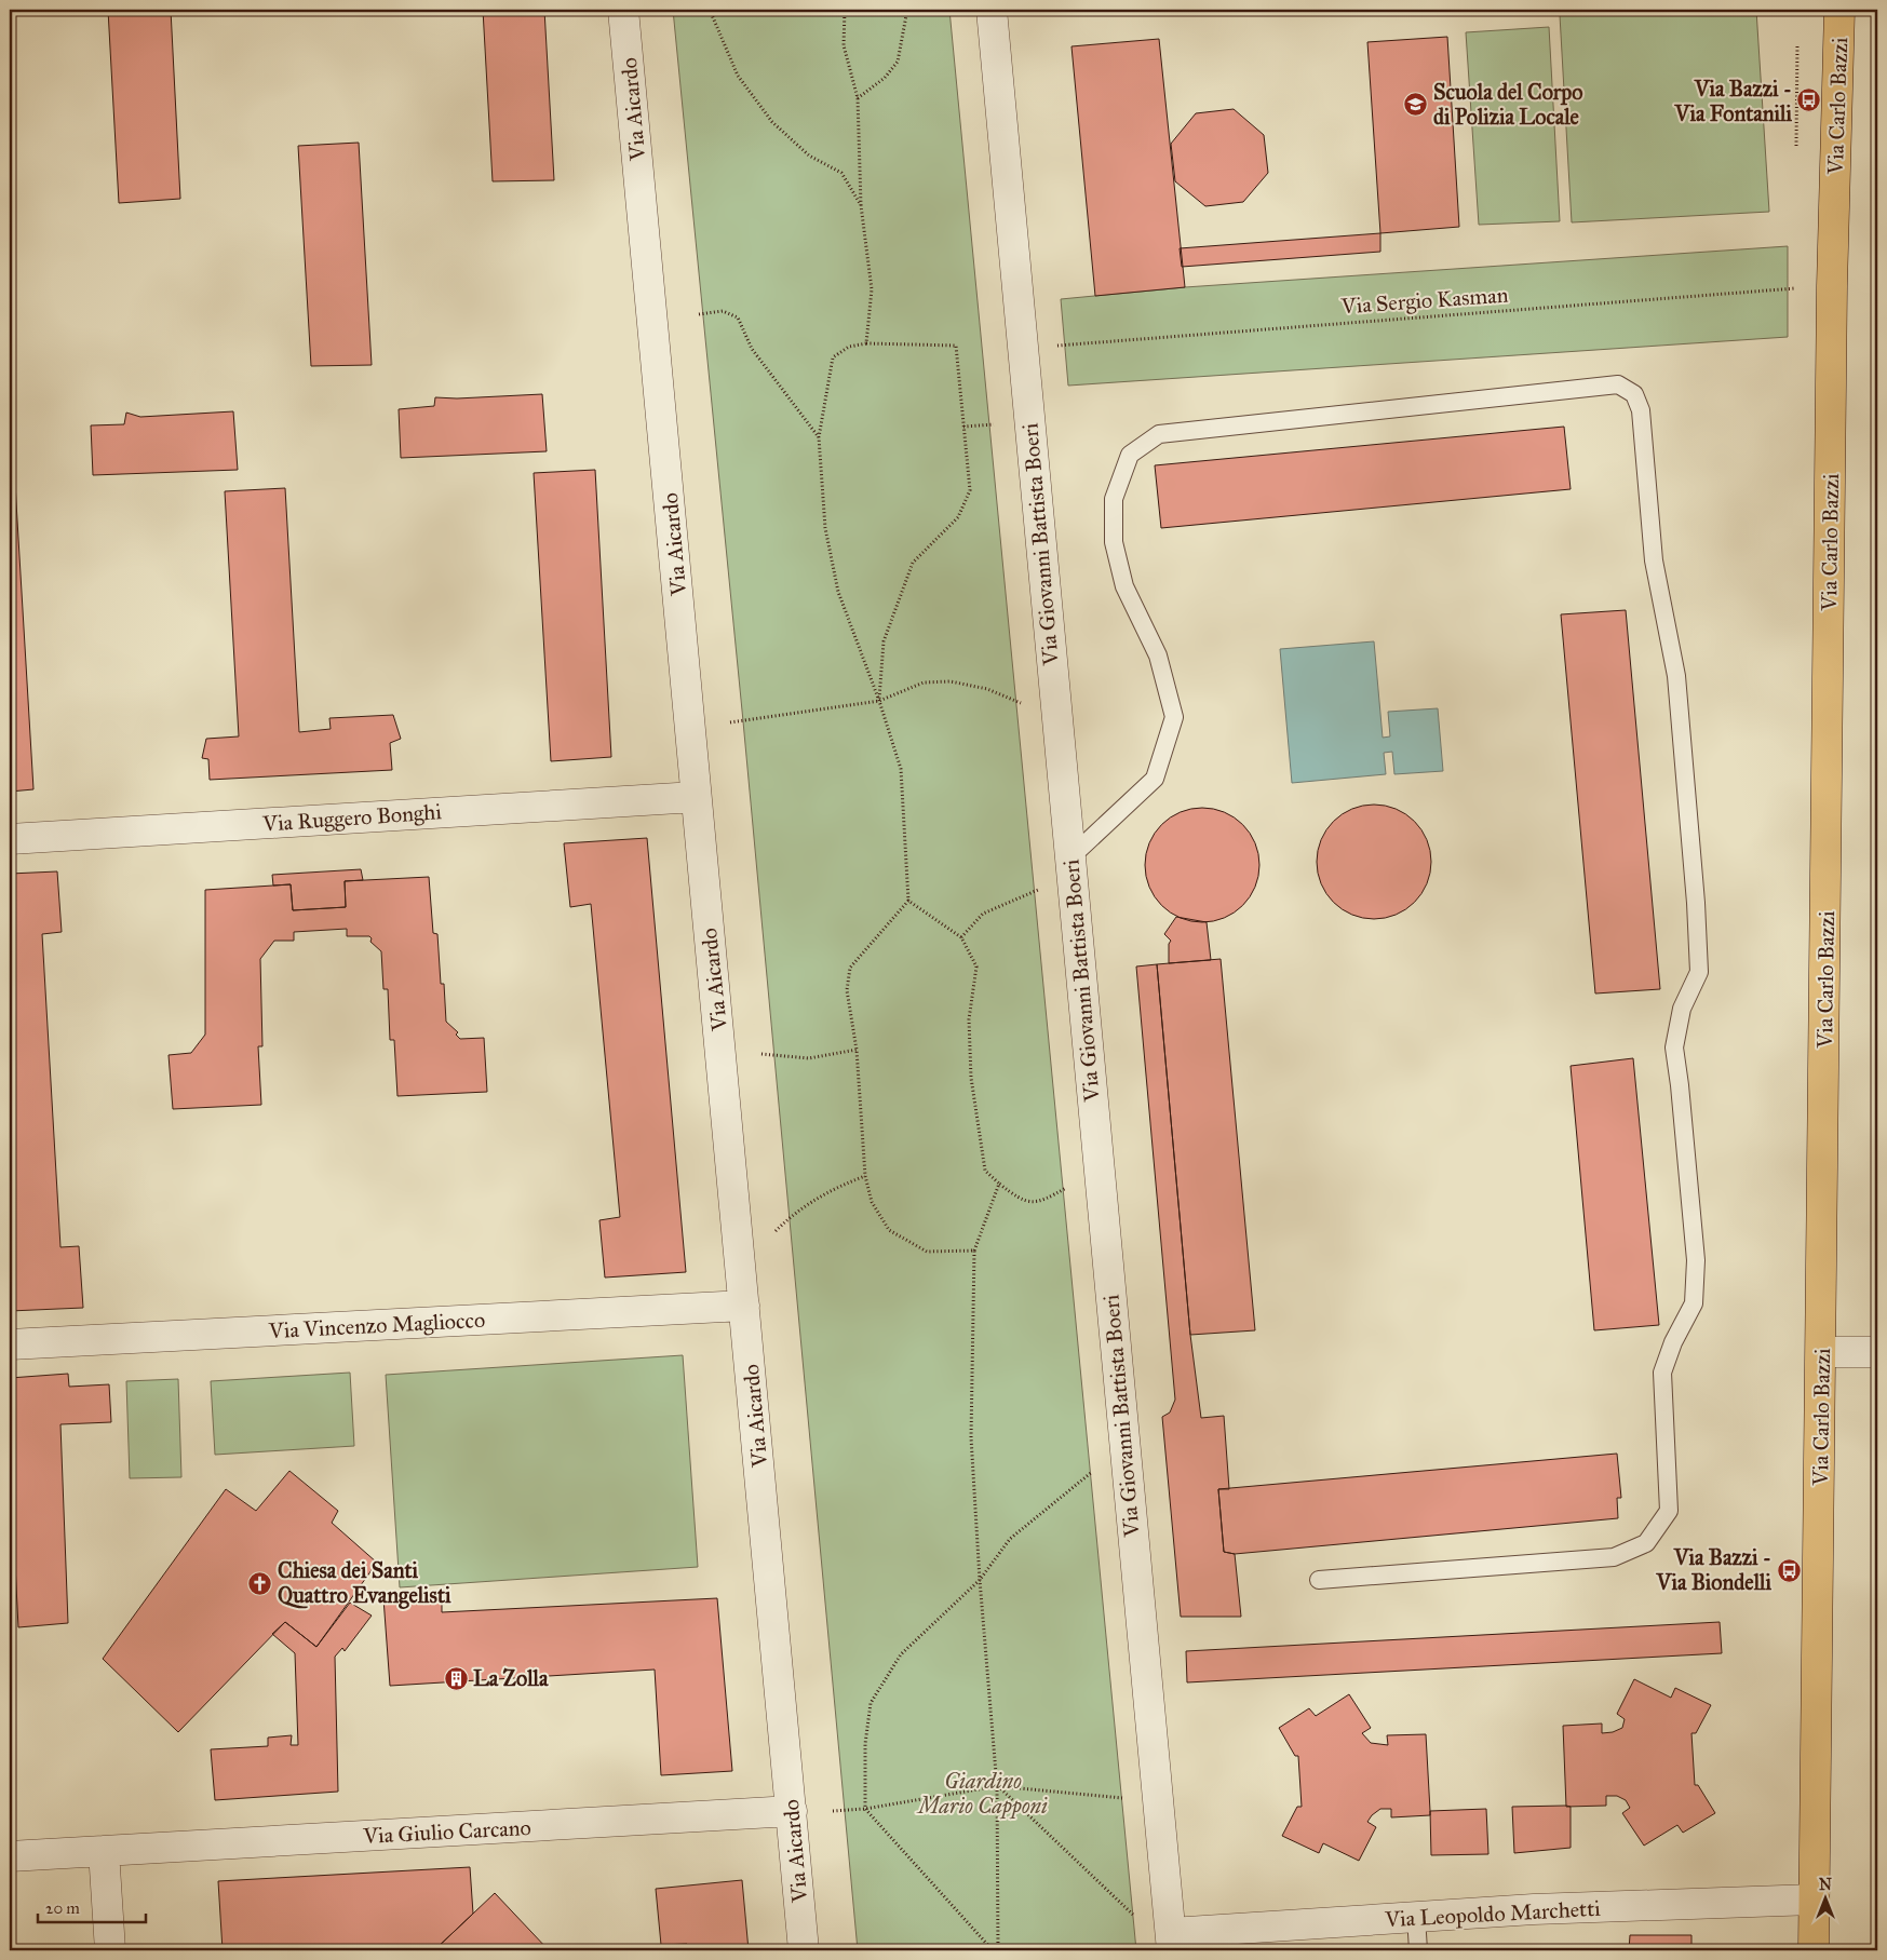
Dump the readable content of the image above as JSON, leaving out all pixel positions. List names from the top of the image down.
{
  "streets": {
    "main road": ["Via Carlo Bazzi"],
    "street": [
      "Via Aicardo",
      "Via Giovanni Battista Boeri",
      "Via Ruggero Bonghi",
      "Via Vincenzo Magliocco",
      "Via Giulio Carcano",
      "Via Leopoldo Marchetti"
    ],
    "path": ["Via Sergio Kasman"]
  },
  "crossings": [
    ["Via Carlo Bazzi", "Via Leopoldo Marchetti"],
    ["Via Aicardo", "Via Ruggero Bonghi"],
    ["Via Aicardo", "Via Vincenzo Magliocco"],
    ["Via Aicardo", "Via Giulio Carcano"],
    ["Via Giovanni Battista Boeri", "Via Leopoldo Marchetti"]
  ],
  "parks": ["Giardino Mario Capponi"],
  "places": {
    "bus stop": ["Via Bazzi - Via Fontanili", "Via Bazzi - Via Biondelli"],
    "school or university": ["Scuola del Corpo di Polizia Locale"],
    "church": ["Chiesa dei Santi Quattro Evangelisti"],
    "building": ["La Zolla"]
  },
  "scale_bar": "20 m",
  "north": "top"
}
